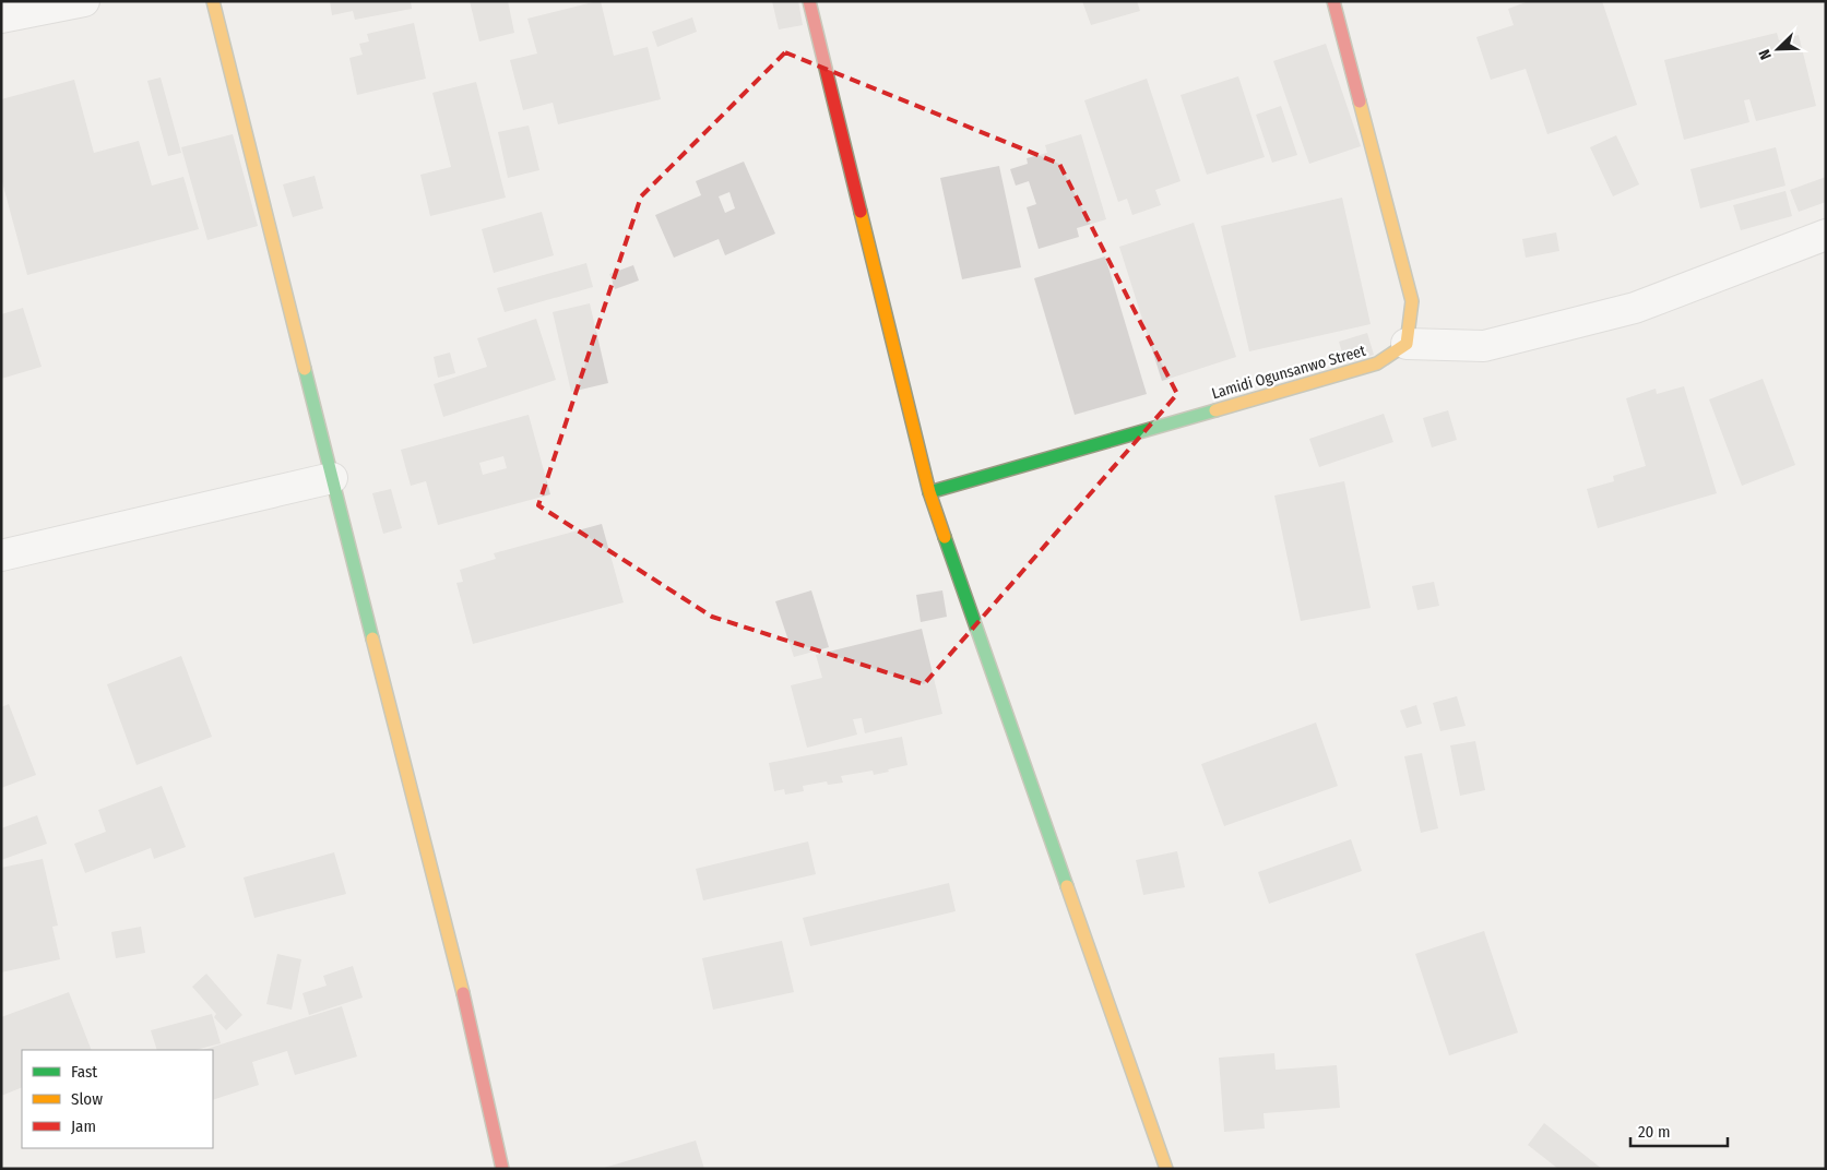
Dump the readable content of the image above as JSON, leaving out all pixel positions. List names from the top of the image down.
{
  "streets": {
    "street": ["Lamidi Ogunsanwo Street"]
  },
  "legend": ["Fast", "Slow", "Jam"],
  "scale_bar": "20 m",
  "north": "bottom left"
}
